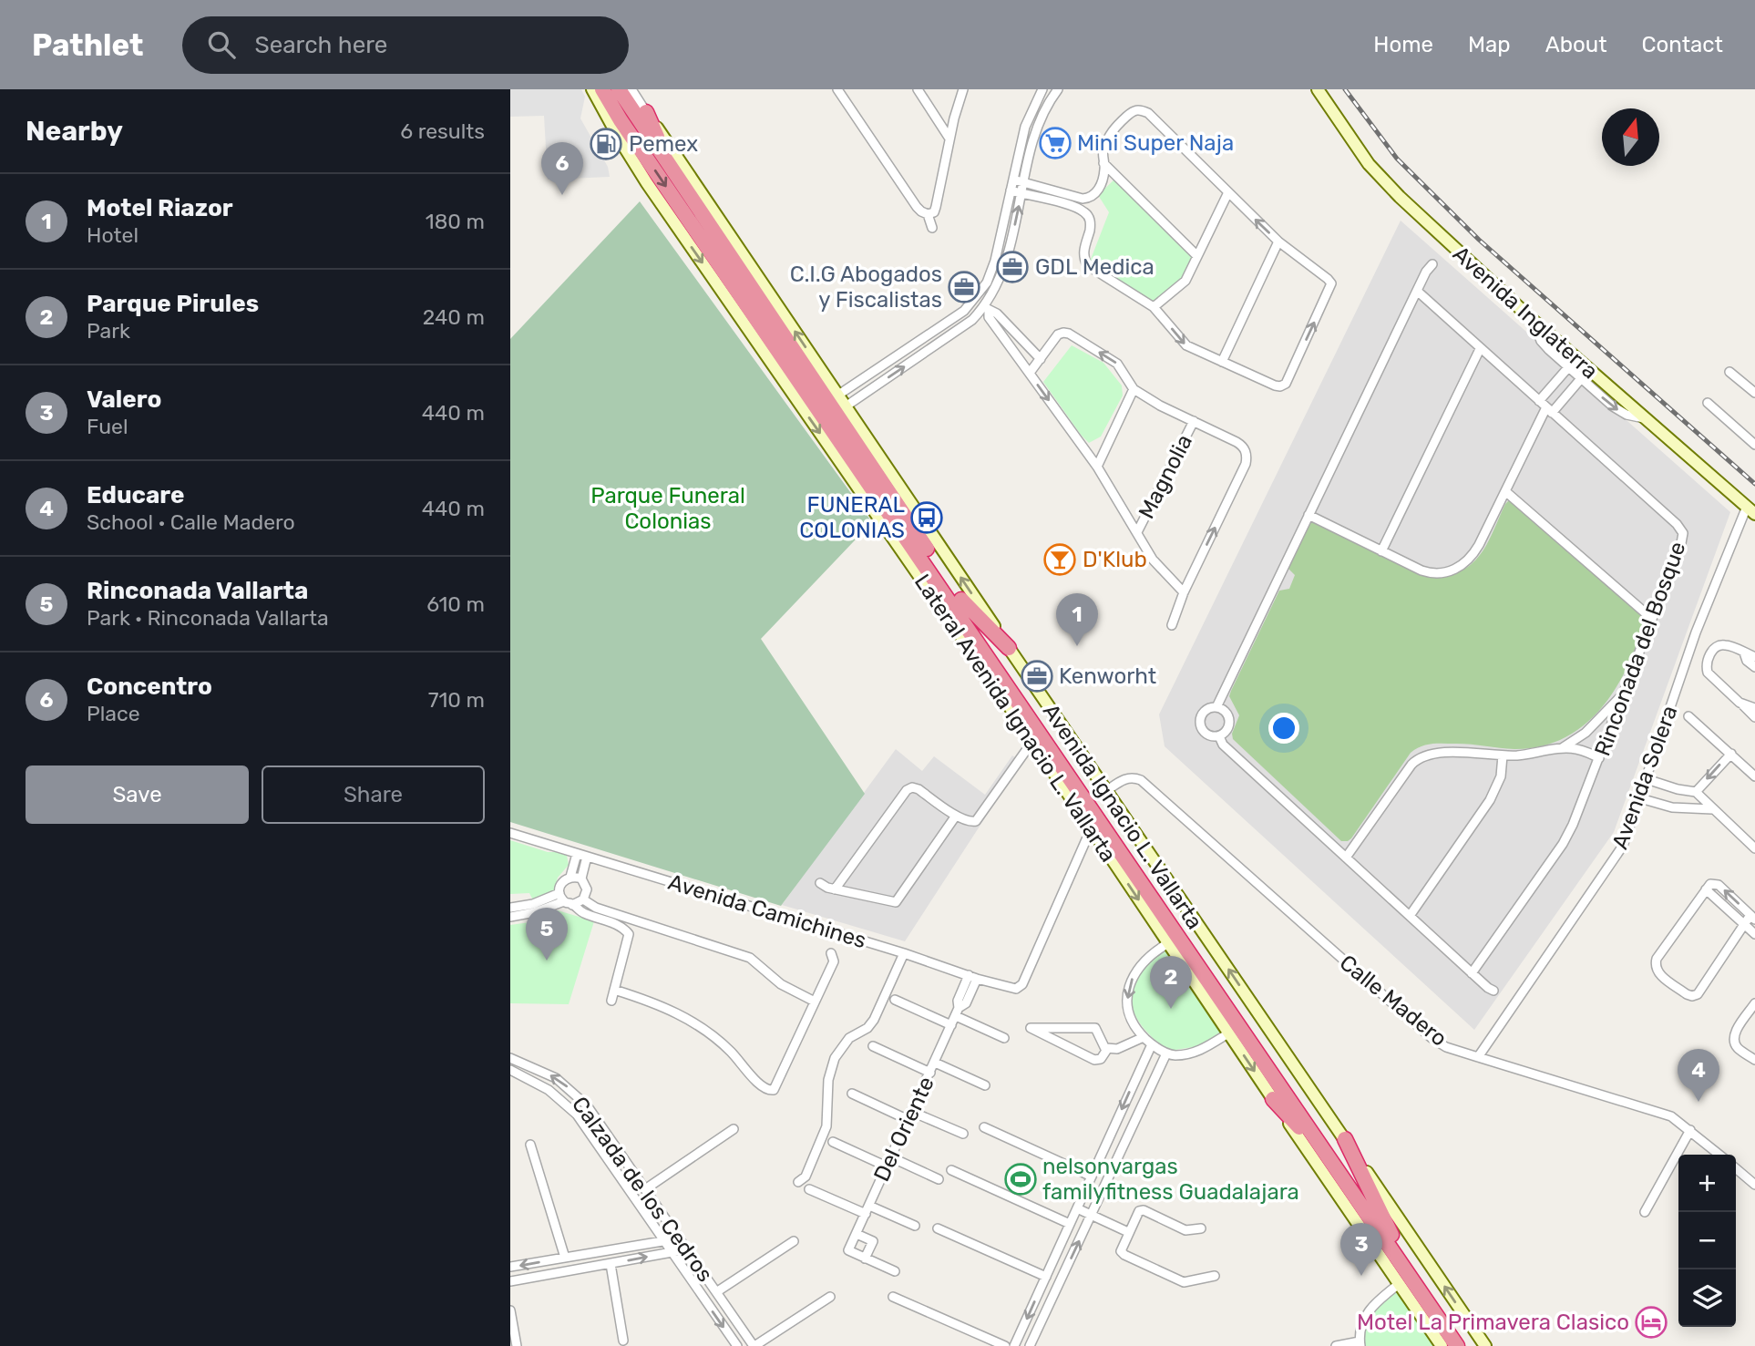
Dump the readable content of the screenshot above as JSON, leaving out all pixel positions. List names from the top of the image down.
{
  "streets": {
    "highway": ["Avenida Ignacio L. Vallarta"],
    "street": [
      "Avenida Inglaterra",
      "Magnolia",
      "Rinconada del Bosque",
      "Lateral Avenida Ignacio L. Vallarta",
      "Avenida Solera",
      "Avenida Camichines",
      "Calle Madero",
      "Del Oriente",
      "Calzada de los Cedros"
    ]
  },
  "crossings": [
    ["Avenida Inglaterra", "Avenida Solera"],
    ["Lateral Avenida Ignacio L. Vallarta", "Avenida Camichines"],
    ["Lateral Avenida Ignacio L. Vallarta", "Calle Madero"],
    ["Avenida Solera", "Calle Madero"]
  ],
  "parks": ["Parque Funeral Colonias"],
  "places": {
    "supermarket": ["Mini Super Naja"],
    "fuel station": ["Pemex"],
    "office": ["GDL Medica", "C.I.G Abogados y Fiscalistas", "Kenworht"],
    "bus stop": ["FUNERAL COLONIAS"],
    "bar": ["D'Klub"],
    "sports": ["nelsonvargas familyfitness Guadalajara"],
    "hotel": ["Motel La Primavera Clasico"]
  },
  "north": "top",
  "page": {
    "header": "Pathlet",
    "search": "Search here",
    "nav": [
      "Home",
      "Map",
      "About",
      "Contact"
    ],
    "heading": ["Nearby", "6 results"],
    "pins": [
      "6",
      "1",
      "5",
      "2",
      "4",
      "3"
    ],
    "list": [
      {
        "mark": "1",
        "name": "Motel Riazor",
        "note": "Hotel",
        "value": "180 m"
      },
      {
        "mark": "2",
        "name": "Parque Pirules",
        "note": "Park",
        "value": "240 m"
      },
      {
        "mark": "3",
        "name": "Valero",
        "note": "Fuel",
        "value": "440 m"
      },
      {
        "mark": "4",
        "name": "Educare",
        "note": "School · Calle Madero",
        "value": "440 m"
      },
      {
        "mark": "5",
        "name": "Rinconada Vallarta",
        "note": "Park · Rinconada Vallarta",
        "value": "610 m"
      },
      {
        "mark": "6",
        "name": "Concentro",
        "note": "Place",
        "value": "710 m"
      }
    ],
    "buttons": ["Save", "Share"],
    "map_buttons": ["+", "−"]
  }
}
